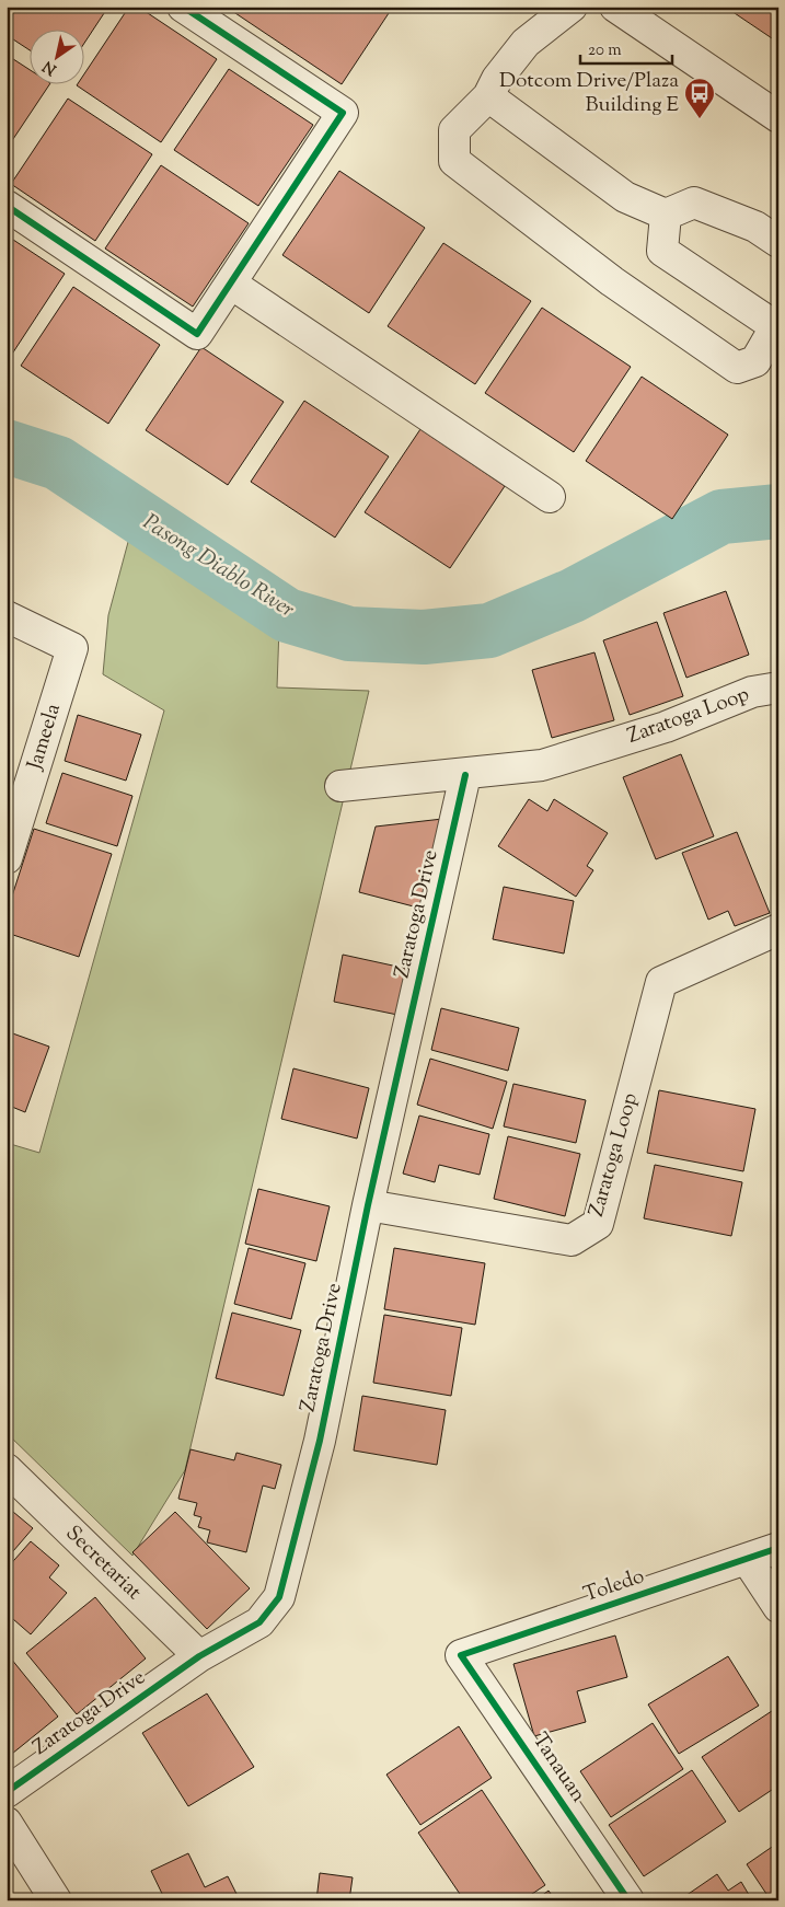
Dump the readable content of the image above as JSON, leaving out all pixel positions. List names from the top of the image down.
{
  "streets": {
    "street": [
      "Zaratoga Loop",
      "Jameela",
      "Zaratoga Drive",
      "Secretariat",
      "Toledo",
      "Tanauan"
    ]
  },
  "crossings": [
    ["Zaratoga Loop", "Zaratoga Drive"],
    ["Zaratoga Drive", "Secretariat"],
    ["Toledo", "Tanauan"]
  ],
  "water": ["Pasong Diablo River"],
  "places": {
    "bus stop": ["Dotcom Drive/Plaza Building E"]
  },
  "scale_bar": "20 m",
  "north": "bottom left"
}
